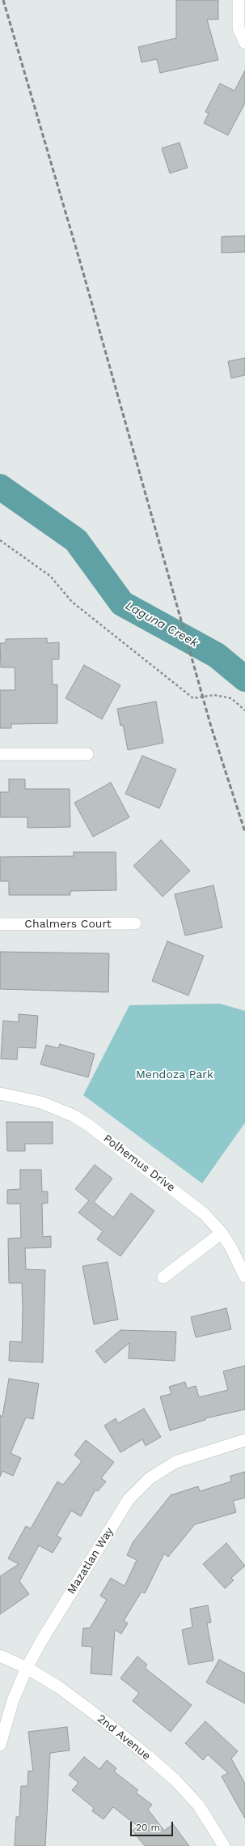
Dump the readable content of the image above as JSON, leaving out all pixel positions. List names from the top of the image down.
{
  "streets": {
    "street": [
      "Chalmers Court",
      "Polhemus Drive",
      "Mazatlan Way",
      "2nd Avenue"
    ]
  },
  "crossings": [
    ["Mazatlan Way", "2nd Avenue"]
  ],
  "water": ["Laguna Creek"],
  "parks": ["Mendoza Park"],
  "scale_bar": "20 m"
}
